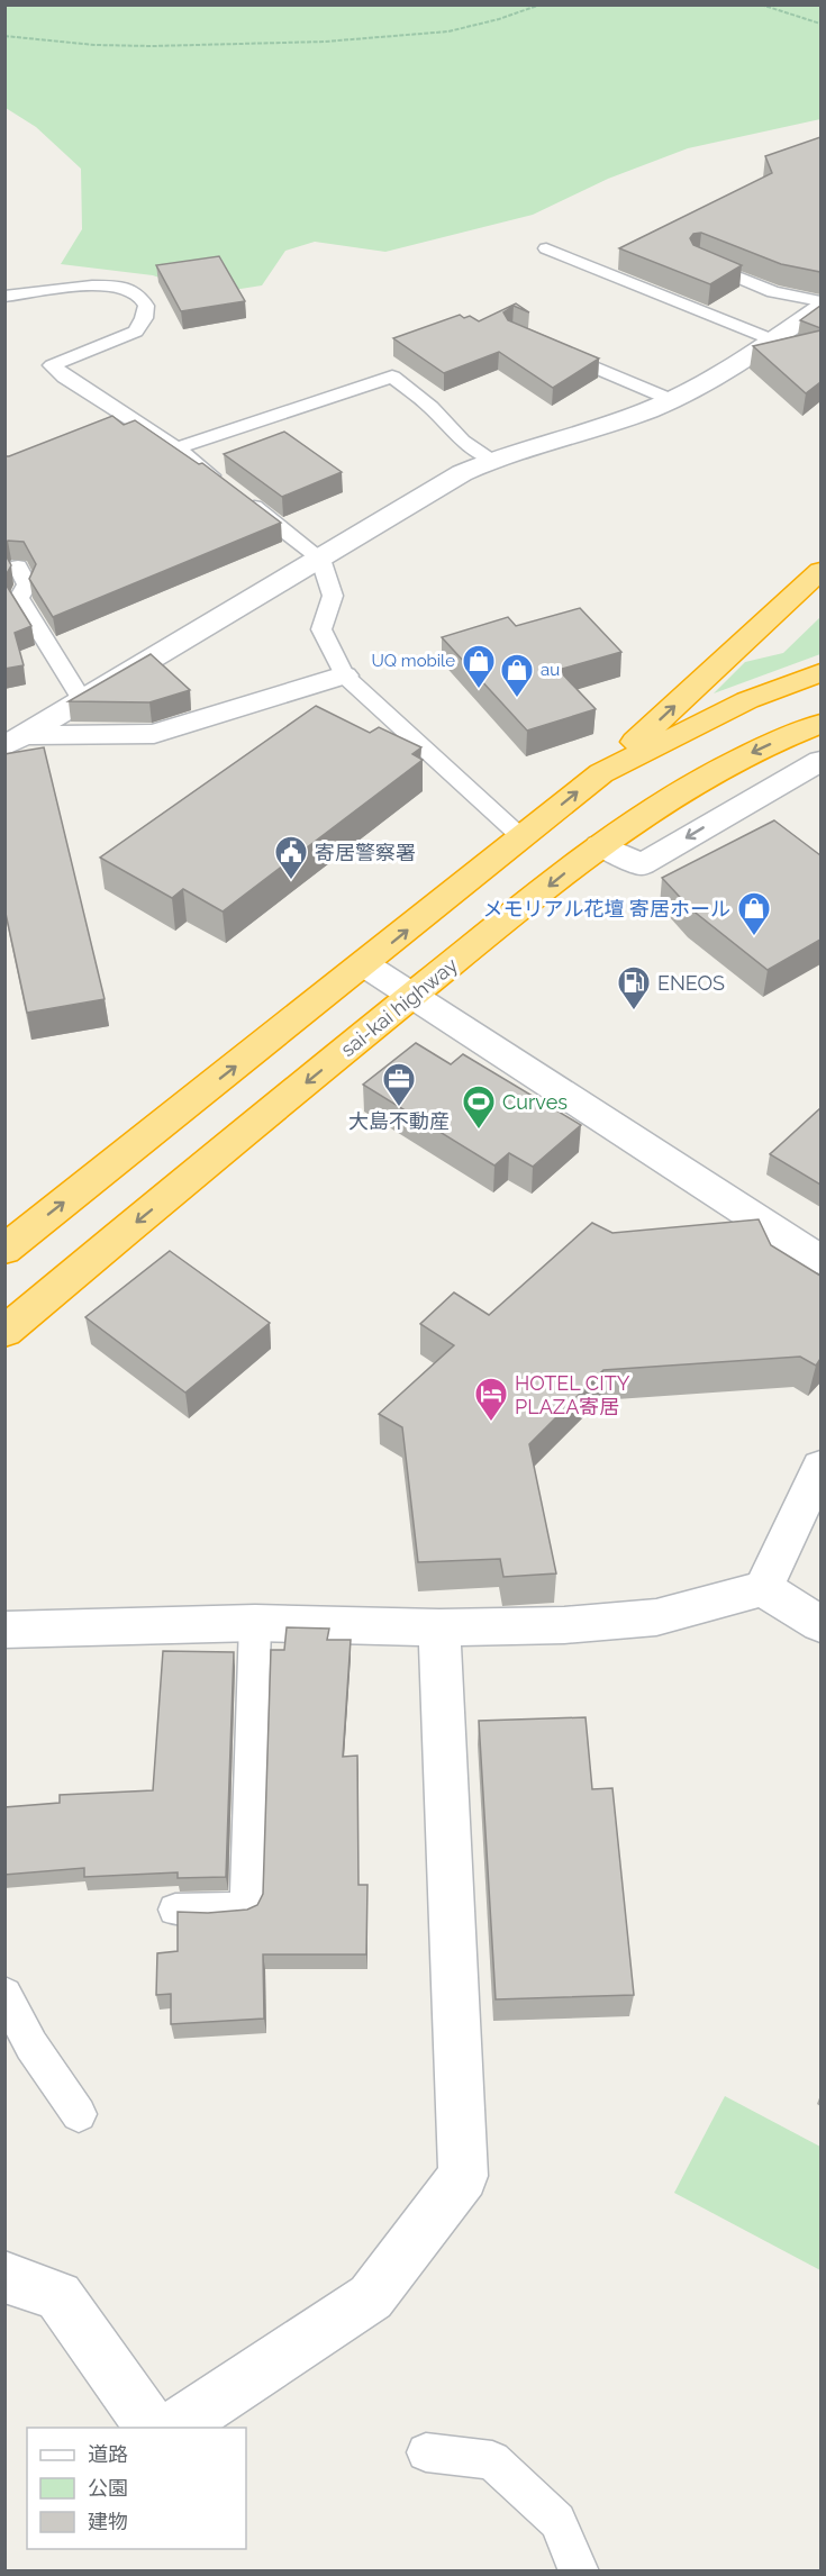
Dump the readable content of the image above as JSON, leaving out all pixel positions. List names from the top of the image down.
{
  "streets": {
    "highway": ["sai-kai highway"]
  },
  "places": {
    "shop": ["UQ mobile", "au", "メモリアル花壇 寄居ホール"],
    "public building": ["寄居警察署"],
    "fuel station": ["ENEOS"],
    "office": ["大島不動産"],
    "sports": ["Curves"],
    "hotel": ["HOTEL CITY PLAZA寄居"]
  },
  "legend": ["道路", "公園", "建物"]
}
